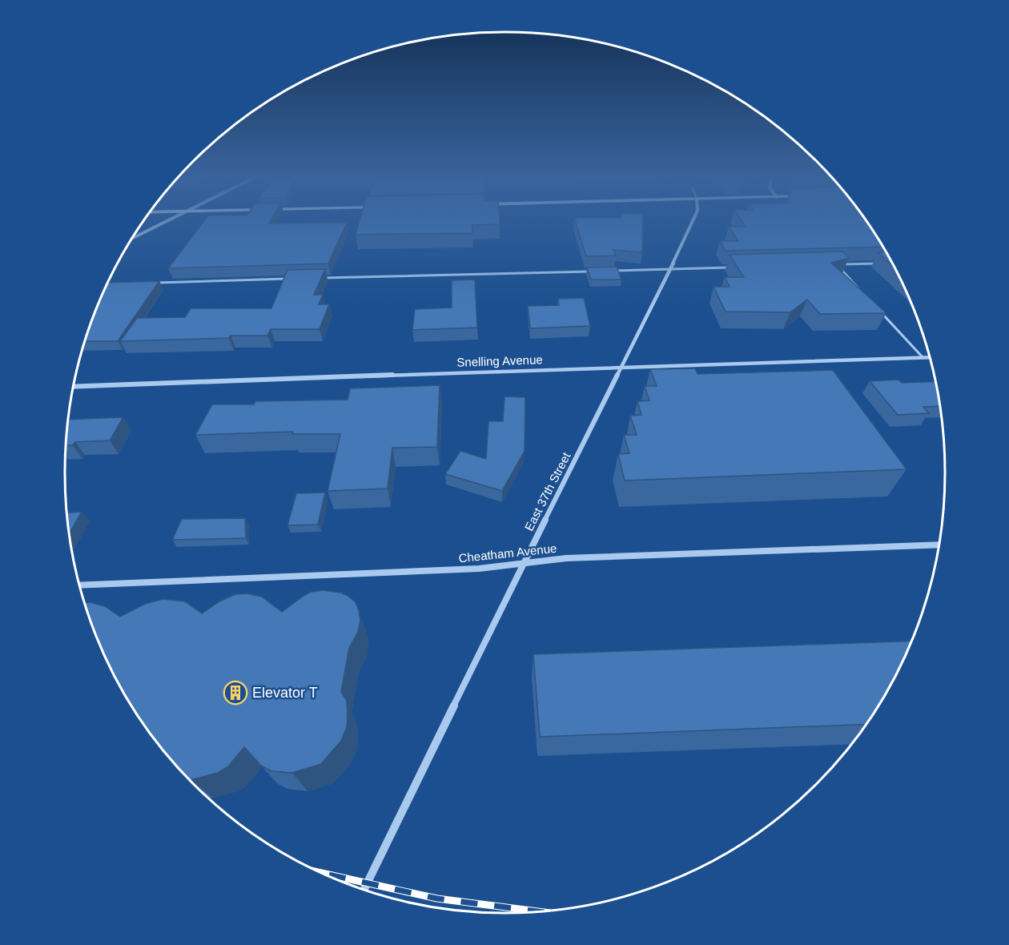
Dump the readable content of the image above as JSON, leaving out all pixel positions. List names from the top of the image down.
{
  "streets": {
    "street": ["Snelling Avenue", "East 37th Street", "Cheatham Avenue"]
  },
  "crossings": [
    ["Snelling Avenue", "East 37th Street"],
    ["East 37th Street", "Cheatham Avenue"]
  ],
  "places": {
    "building": ["Elevator T"]
  }
}
